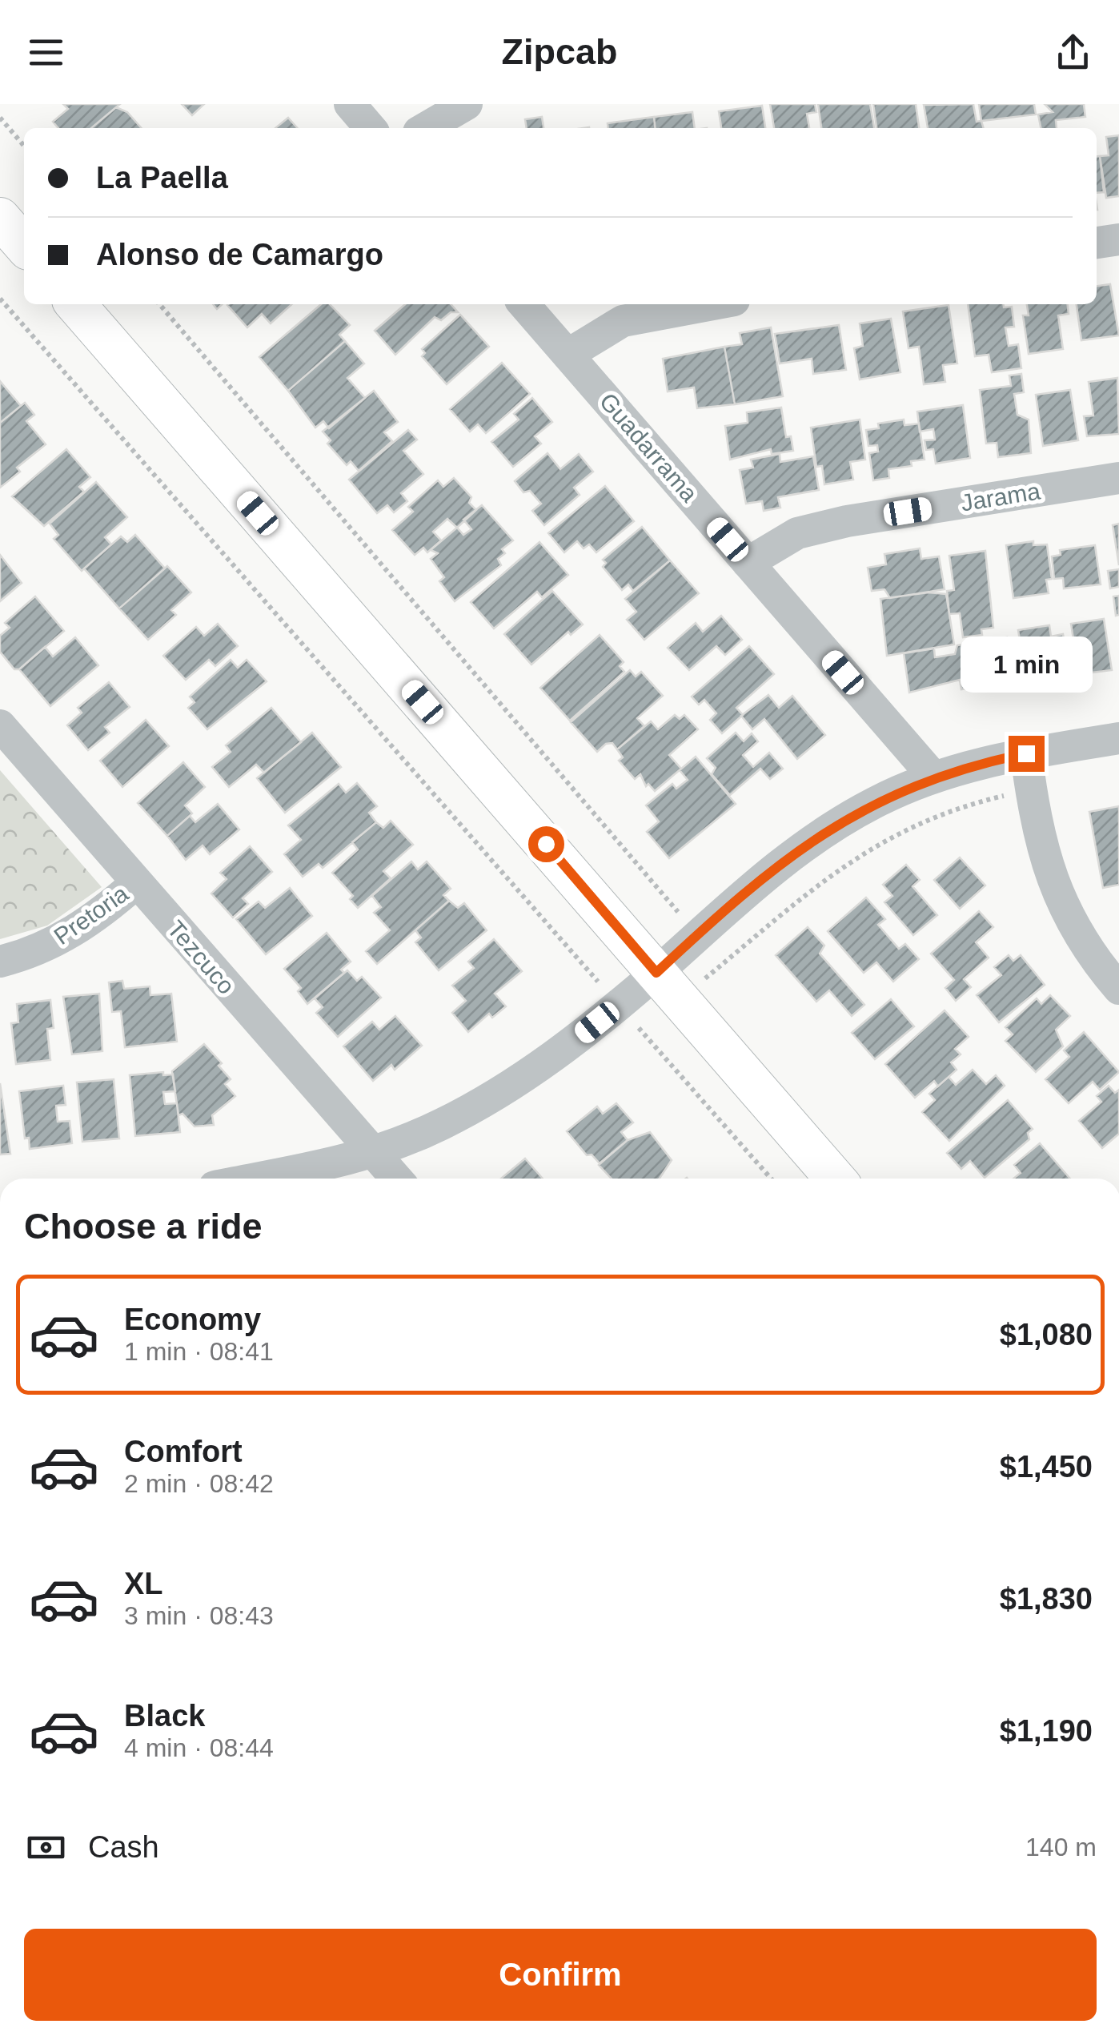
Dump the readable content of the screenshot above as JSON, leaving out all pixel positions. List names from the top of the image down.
{
  "streets": {
    "street": [
      "Guadarrama",
      "Jarama",
      "Pretoria",
      "Tezcuco"
    ]
  },
  "crossings": [
    ["Guadarrama", "Jarama"],
    ["Pretoria", "Tezcuco"]
  ],
  "page": {
    "header": "Zipcab",
    "banner": ["La Paella", "Alonso de Camargo"],
    "bubble": "1 min",
    "heading": "Choose a ride",
    "list": [
      {
        "name": "Economy",
        "note": "1 min · 08:41",
        "value": "$1,080"
      },
      {
        "name": "Comfort",
        "note": "2 min · 08:42",
        "value": "$1,450"
      },
      {
        "name": "XL",
        "note": "3 min · 08:43",
        "value": "$1,830"
      },
      {
        "name": "Black",
        "note": "4 min · 08:44",
        "value": "$1,190"
      }
    ],
    "pay": ["Cash", "140 m"],
    "buttons": "Confirm"
  }
}
